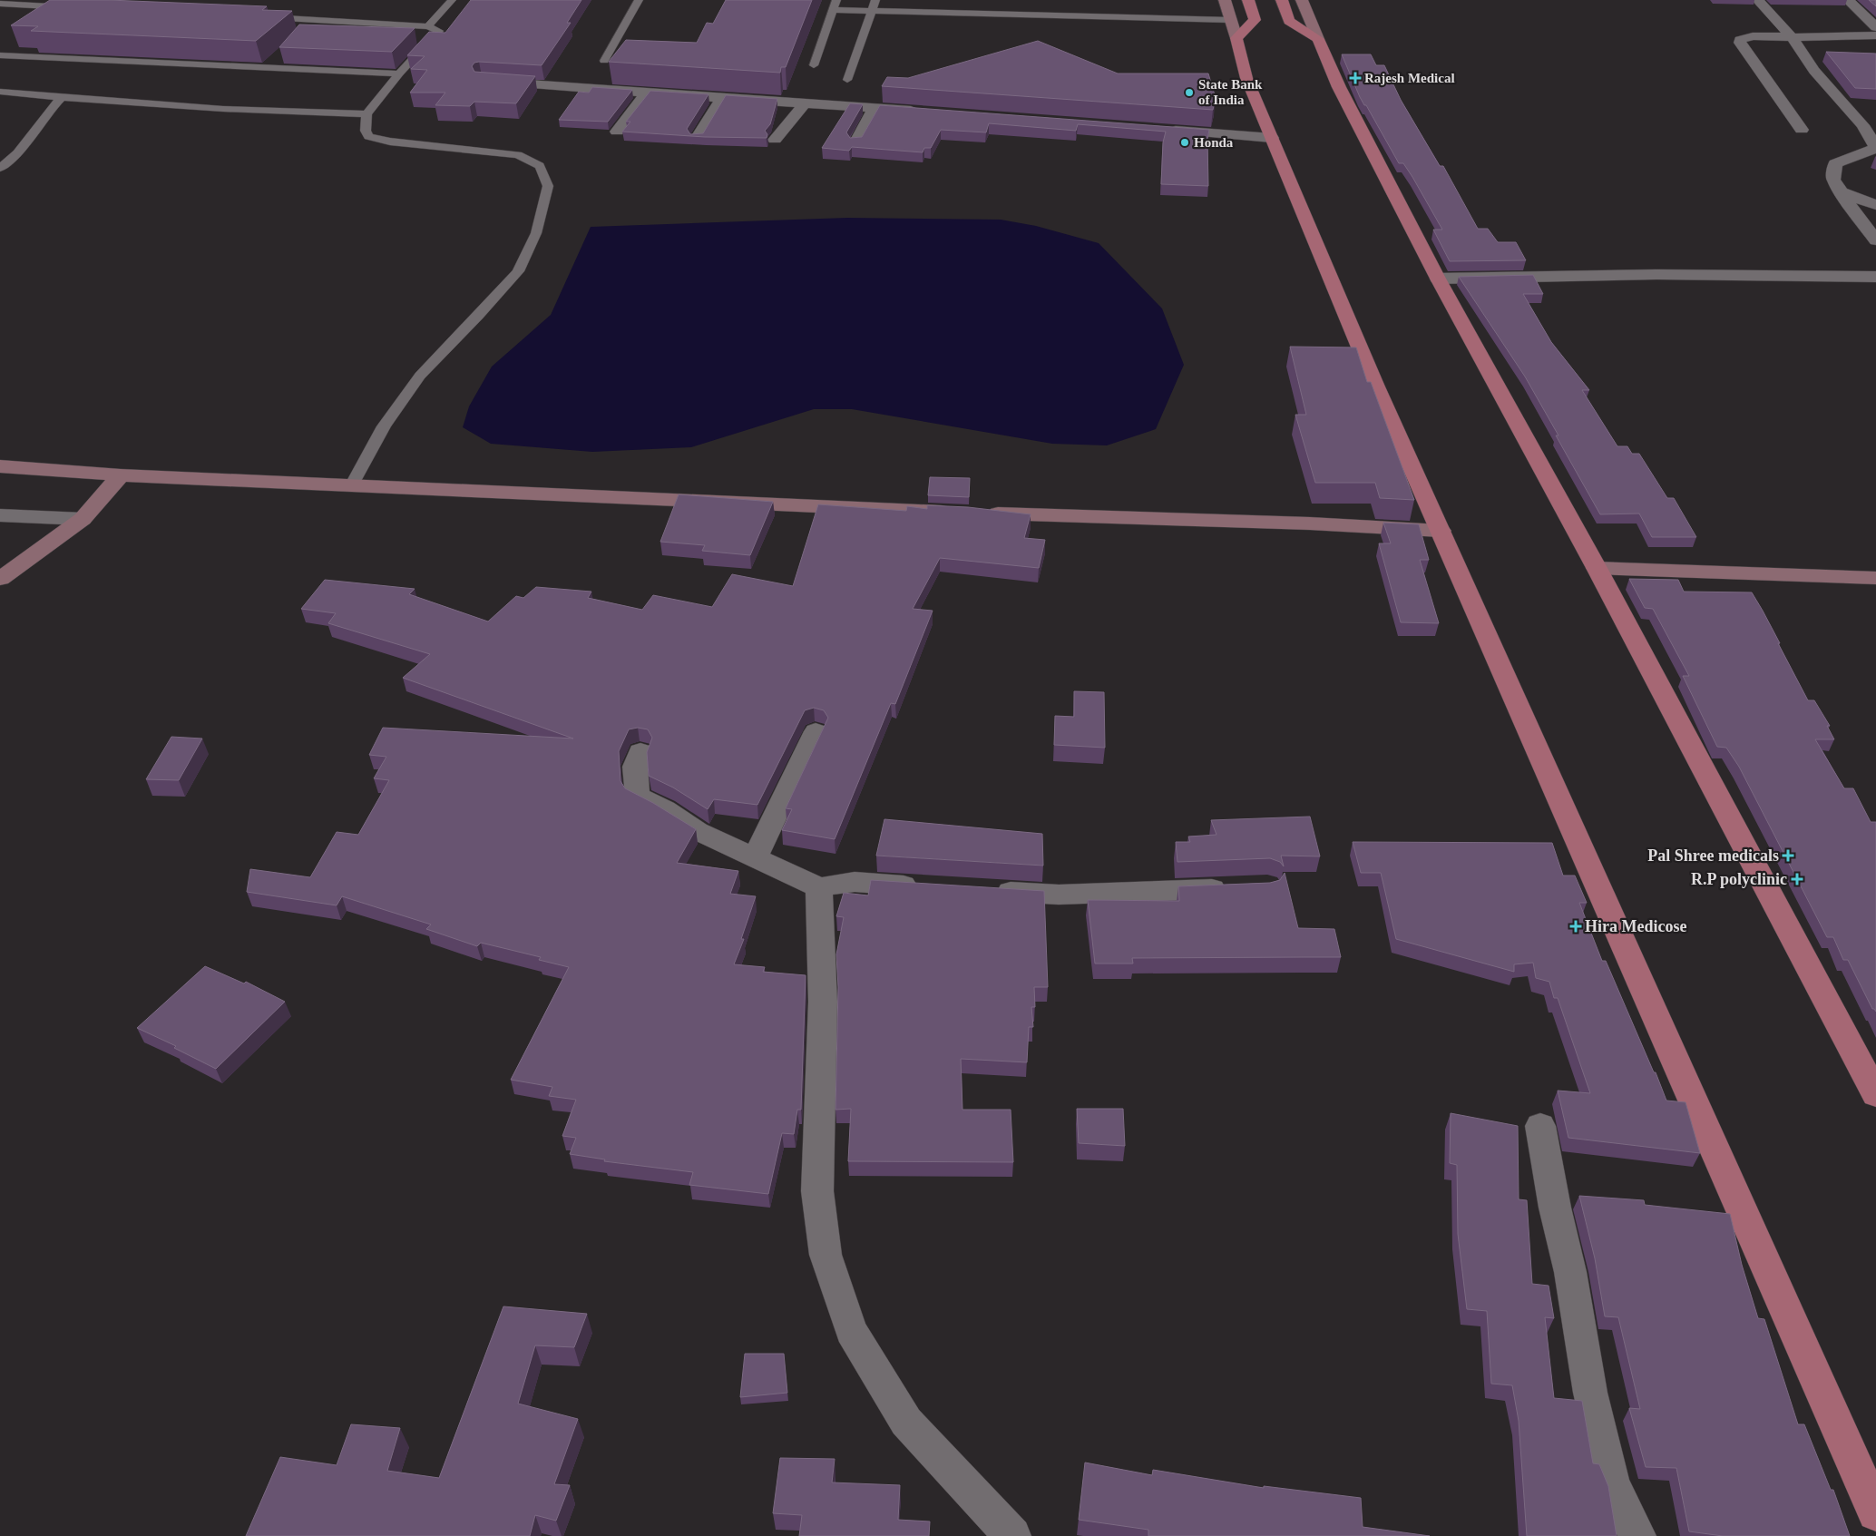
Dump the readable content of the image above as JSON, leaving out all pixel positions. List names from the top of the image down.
{
  "places": {
    "health": [
      "Rajesh Medical",
      "Pal Shree medicals",
      "R.P polyclinic",
      "Hira Medicose"
    ],
    "other": ["State Bank of India", "Honda"]
  }
}
